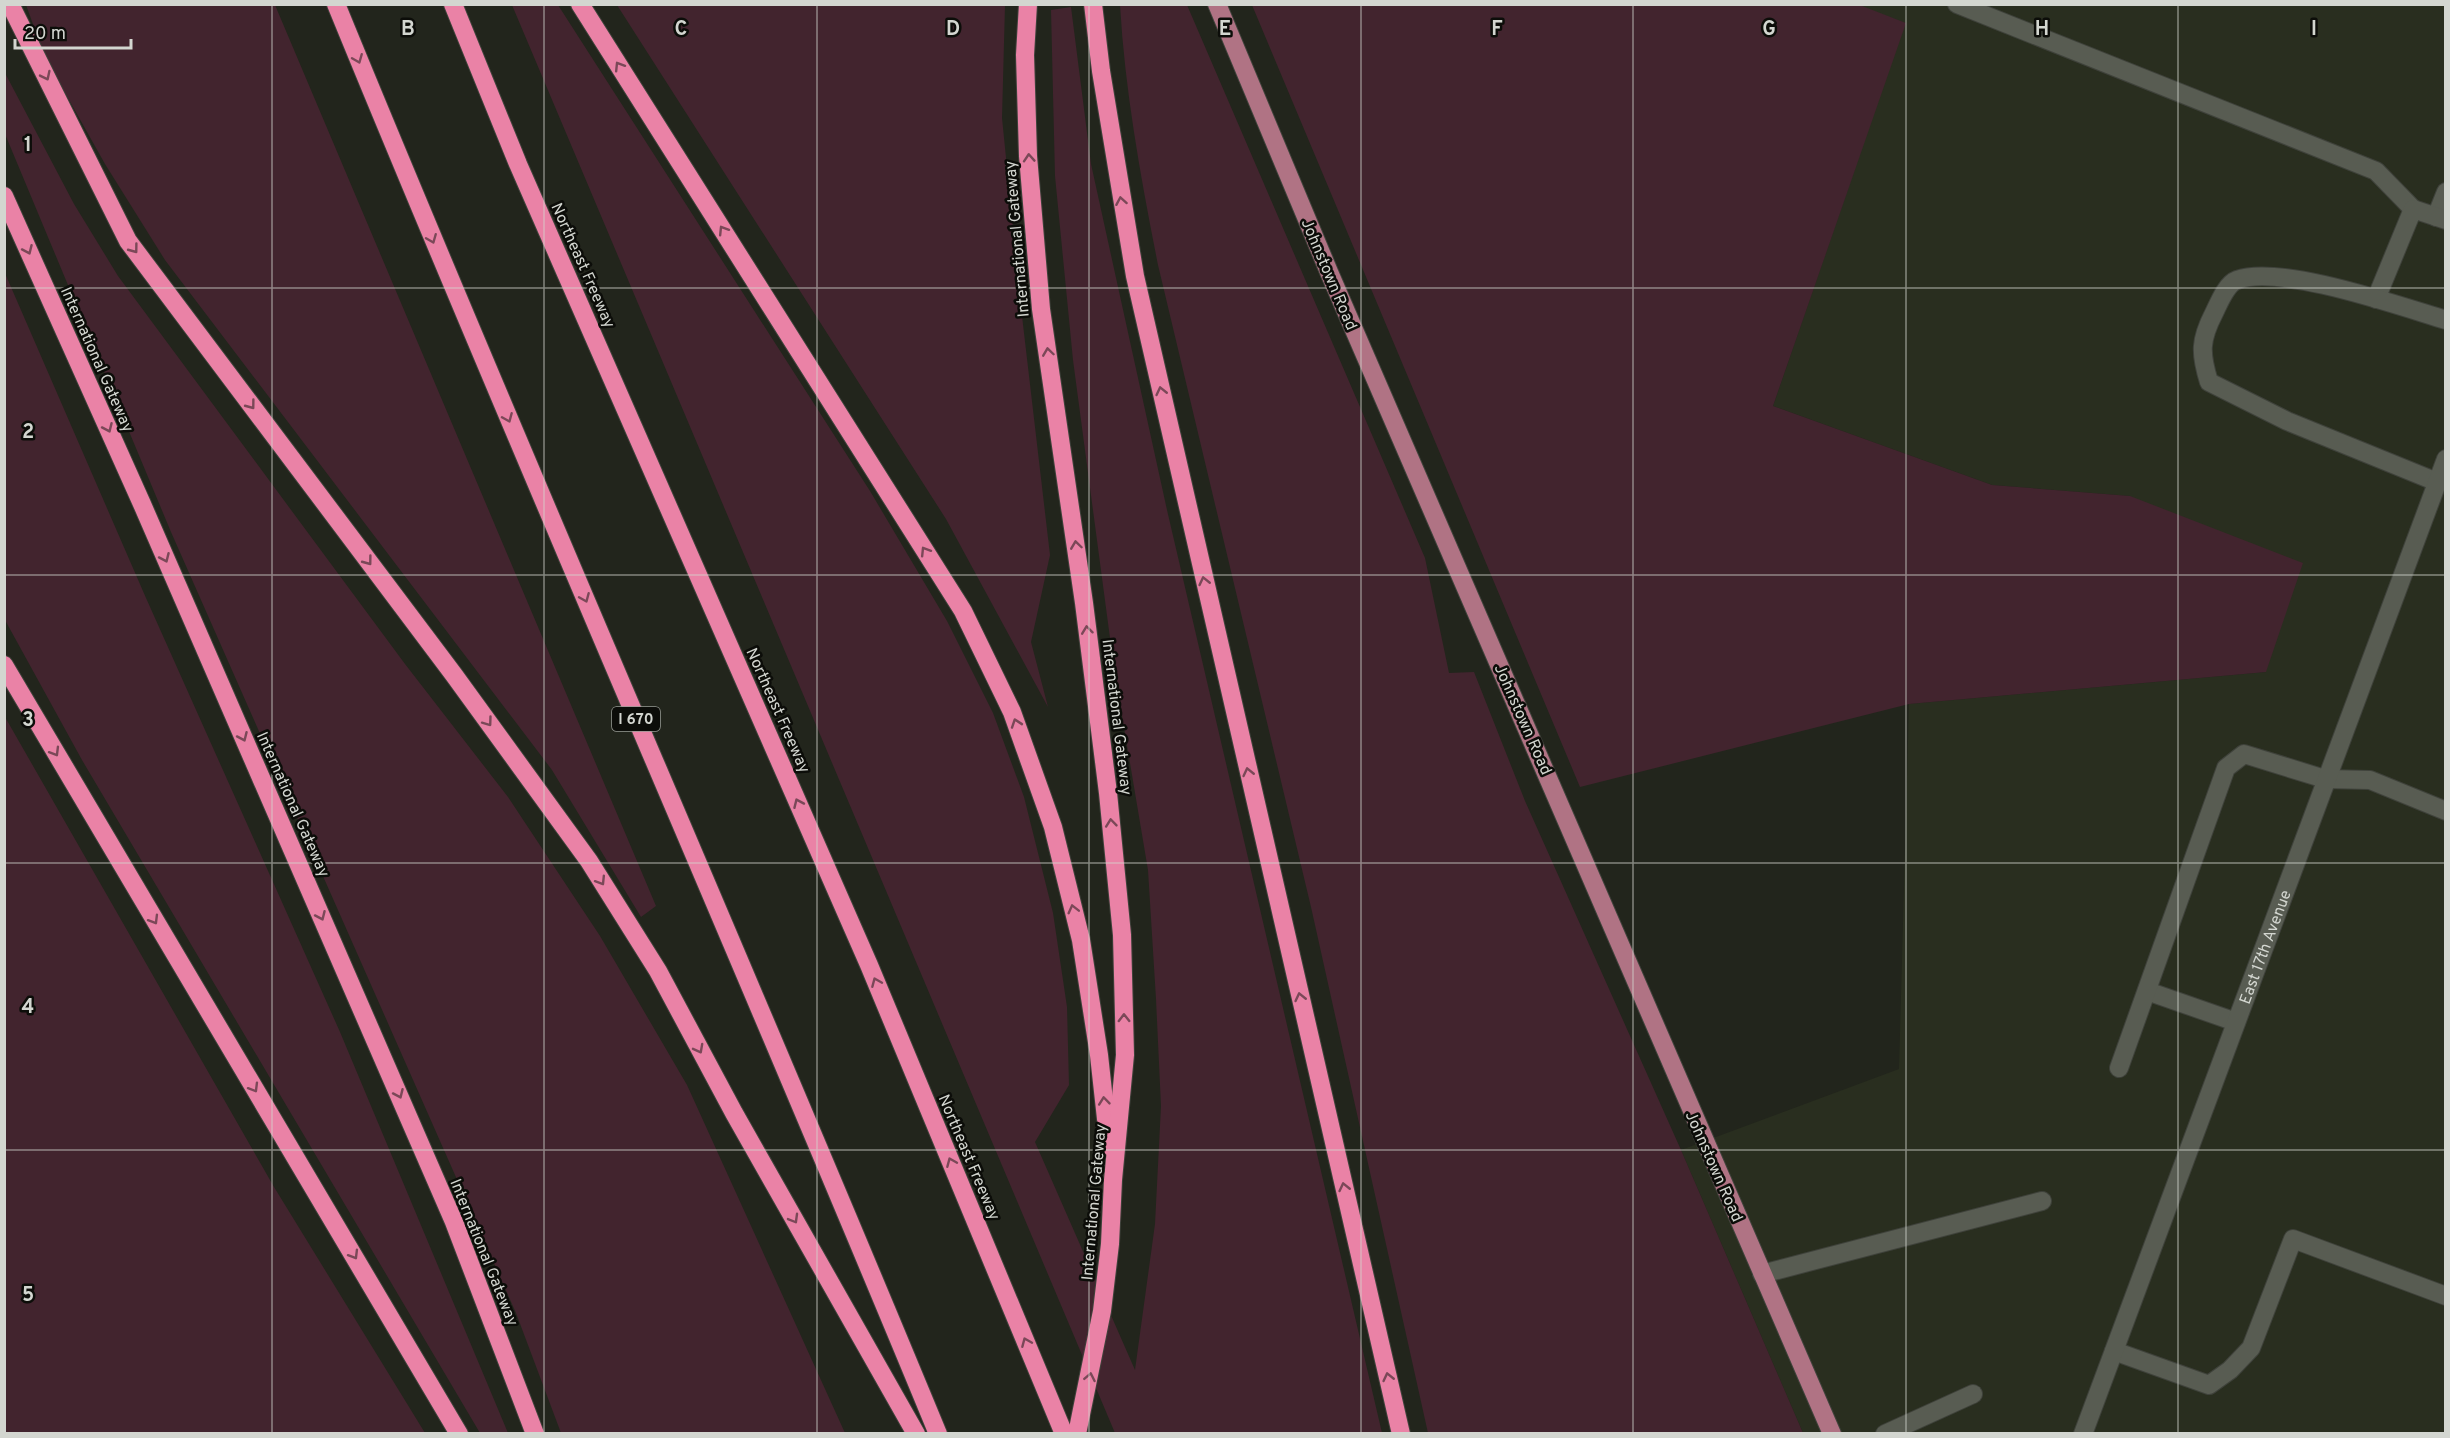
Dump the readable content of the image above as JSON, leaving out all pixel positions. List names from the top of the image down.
{
  "streets": {
    "highway": ["International Gateway", "Northeast Freeway", "I 670"],
    "main road": ["Johnstown Road"],
    "street": ["East 17th Avenue"]
  },
  "scale_bar": "20 m",
  "grid": {
    "columns": [
      "B",
      "C",
      "D",
      "E",
      "F",
      "G",
      "H",
      "I"
    ],
    "rows": [
      "1",
      "2",
      "3",
      "4",
      "5"
    ]
  }
}
